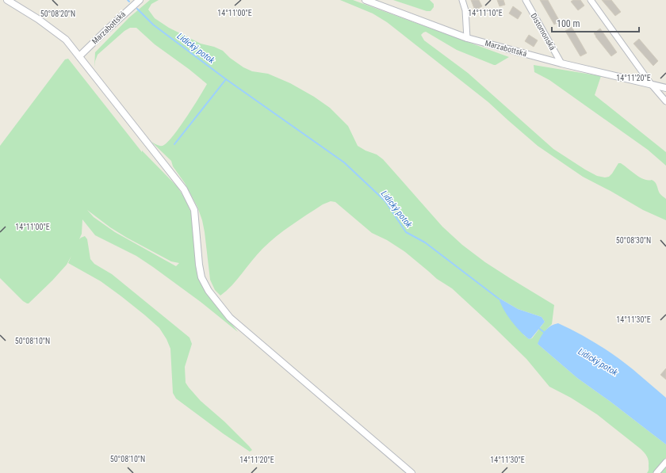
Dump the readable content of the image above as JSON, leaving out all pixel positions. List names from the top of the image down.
{
  "streets": {
    "street": ["Marzabottská", "Distomonská"]
  },
  "crossings": [
    ["Marzabottská", "Distomonská"]
  ],
  "water": ["Lidický potok"],
  "scale_bar": "100 m",
  "coordinates": [
    "14°11'00\"E",
    "14°11'10\"E",
    "50°08'20\"N",
    "14°11'20\"E",
    "50°08'30\"N",
    "14°11'30\"E",
    "50°08'10\"N"
  ]
}
